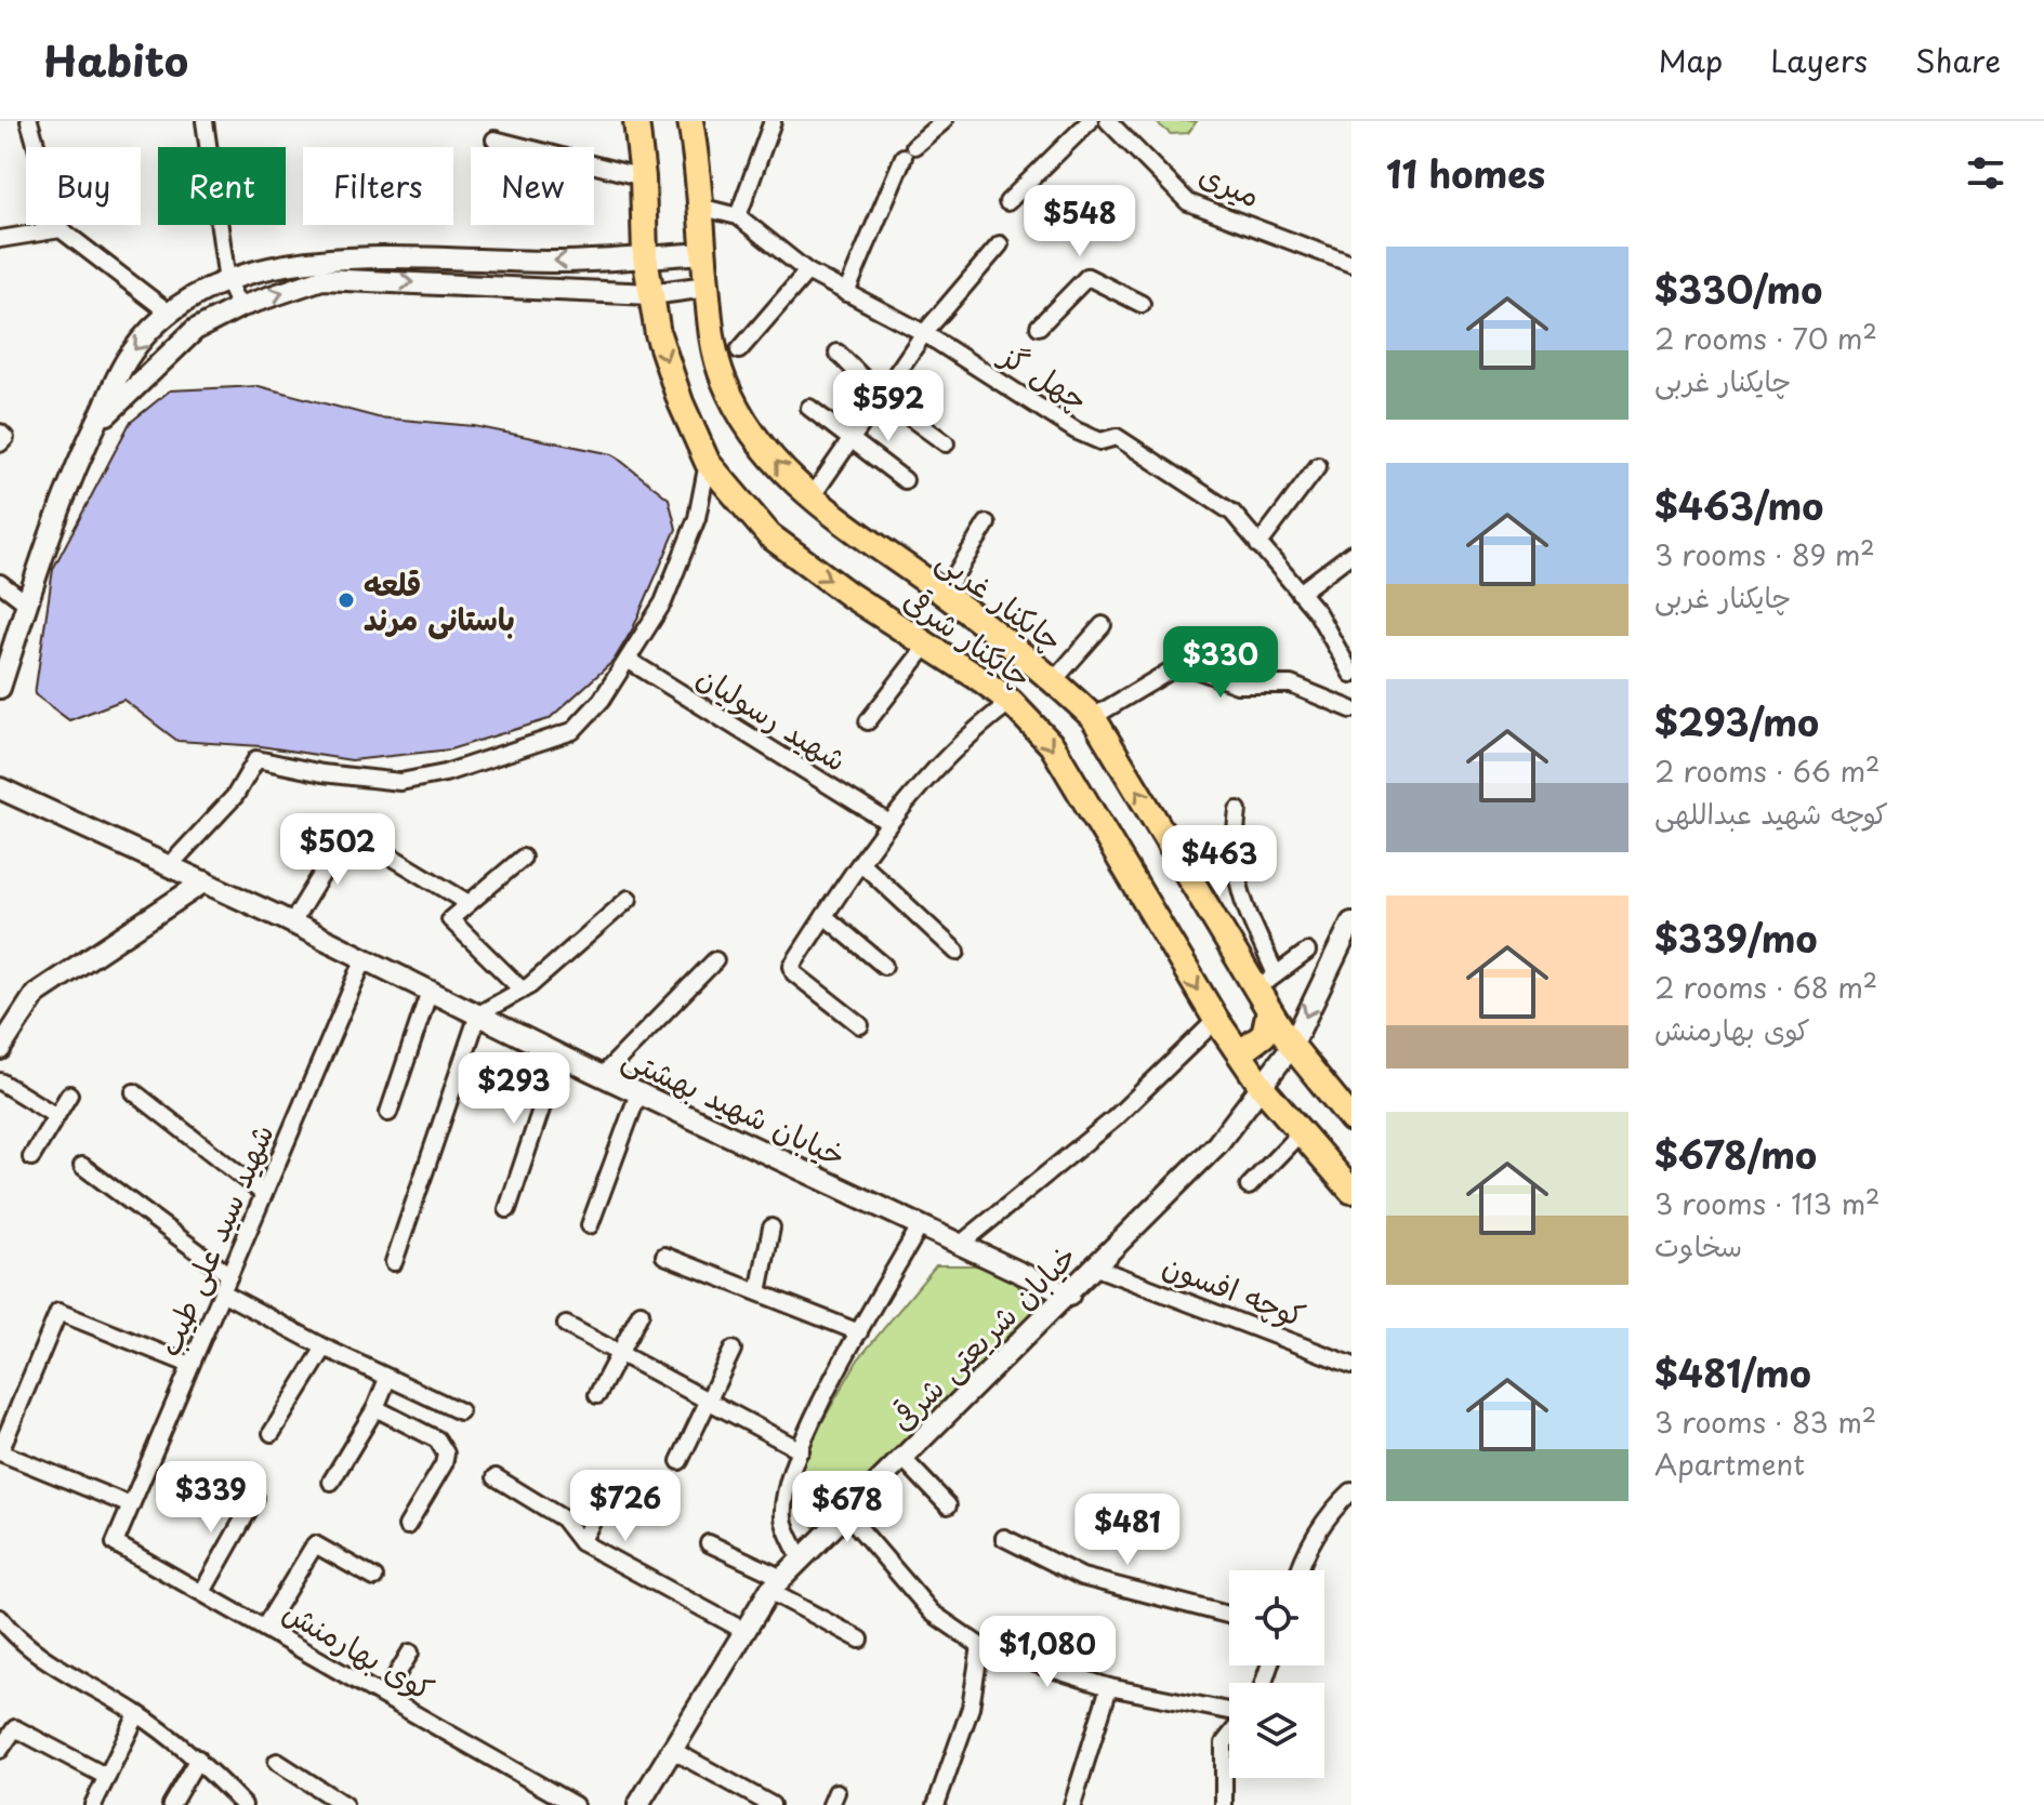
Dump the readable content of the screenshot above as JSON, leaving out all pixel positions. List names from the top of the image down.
{
  "streets": {
    "main road": ["چایکنار غربی", "چایکنار شرقی"],
    "street": [
      "میری",
      "چهل گز",
      "شهید رسولیان",
      "خیابان شهید بهشتی",
      "شهید سید علی طیب",
      "كوچه افسون",
      "خیابان شریعتی شرقی",
      "کوی بهارمنش"
    ]
  },
  "crossings": [
    ["چهل گز", "چایکنار غربی"],
    ["چایکنار غربی", "خیابان شریعتی شرقی"],
    ["چایکنار شرقی", "خیابان شریعتی شرقی"],
    ["خیابان شهید بهشتی", "شهید سید علی طیب"],
    ["خیابان شهید بهشتی", "خیابان شریعتی شرقی"],
    ["شهید سید علی طیب", "کوی بهارمنش"],
    ["كوچه افسون", "خیابان شریعتی شرقی"]
  ],
  "one_way": ["چایکنار غربی", "چایکنار شرقی"],
  "places": ["قلعه باستانی مرند"],
  "page": {
    "header": "Habito",
    "nav": ["Map", "Layers", "Share"],
    "heading": "11 homes",
    "chip": [
      "Buy",
      "Rent",
      "Filters",
      "New"
    ],
    "price": [
      "$548",
      "$592",
      "$330",
      "$502",
      "$463",
      "$293",
      "$339",
      "$726",
      "$678",
      "$481",
      "$1,080"
    ],
    "list": [
      {
        "name": "$330/mo",
        "note": "2 rooms · 70 m² · چایکنار غربی"
      },
      {
        "name": "$463/mo",
        "note": "3 rooms · 89 m² · چایکنار غربی"
      },
      {
        "name": "$293/mo",
        "note": "2 rooms · 66 m² · کوچه شهید عبداللهی"
      },
      {
        "name": "$339/mo",
        "note": "2 rooms · 68 m² · کوی بهارمنش"
      },
      {
        "name": "$678/mo",
        "note": "3 rooms · 113 m² · سخاوت"
      },
      {
        "name": "$481/mo",
        "note": "3 rooms · 83 m² · Apartment"
      }
    ]
  }
}
